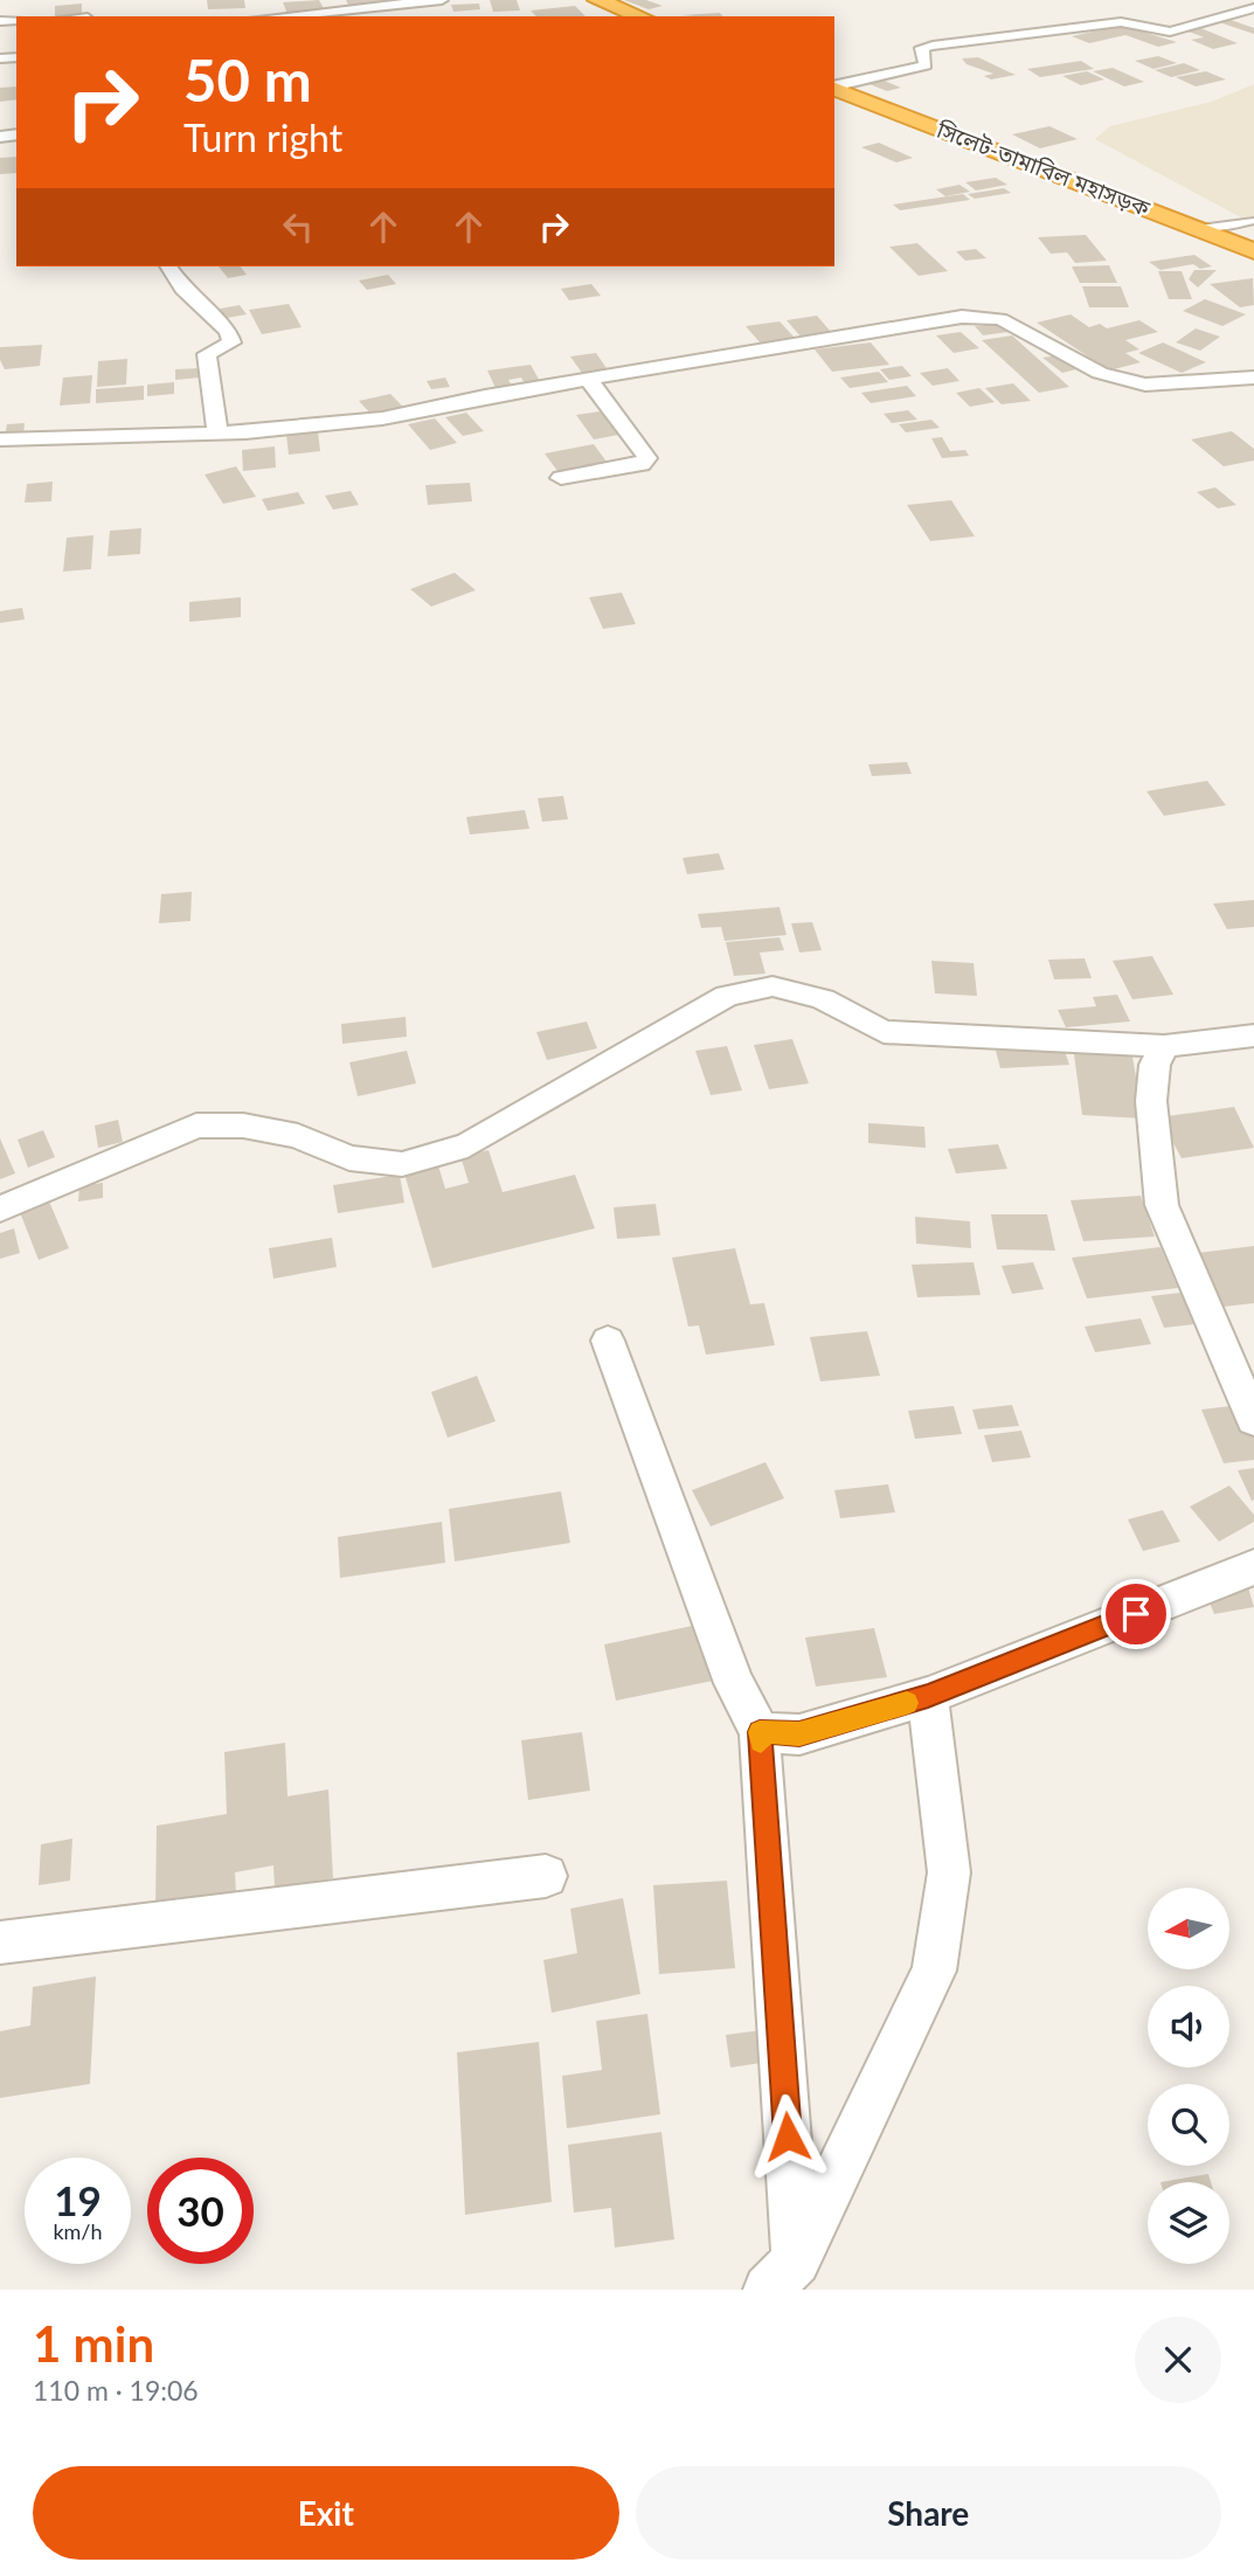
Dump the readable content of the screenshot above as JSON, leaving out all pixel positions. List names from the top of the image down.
{
  "streets": {
    "highway": ["সিলেট-তামাবিল মহাসড়ক"]
  },
  "north": "left",
  "page": {
    "turn": ["50 m", "Turn right"],
    "speed": "19 km/h",
    "limit": "30",
    "heading": ["1 min", "110 m · 19:06"],
    "buttons": ["Exit", "Share"]
  }
}
